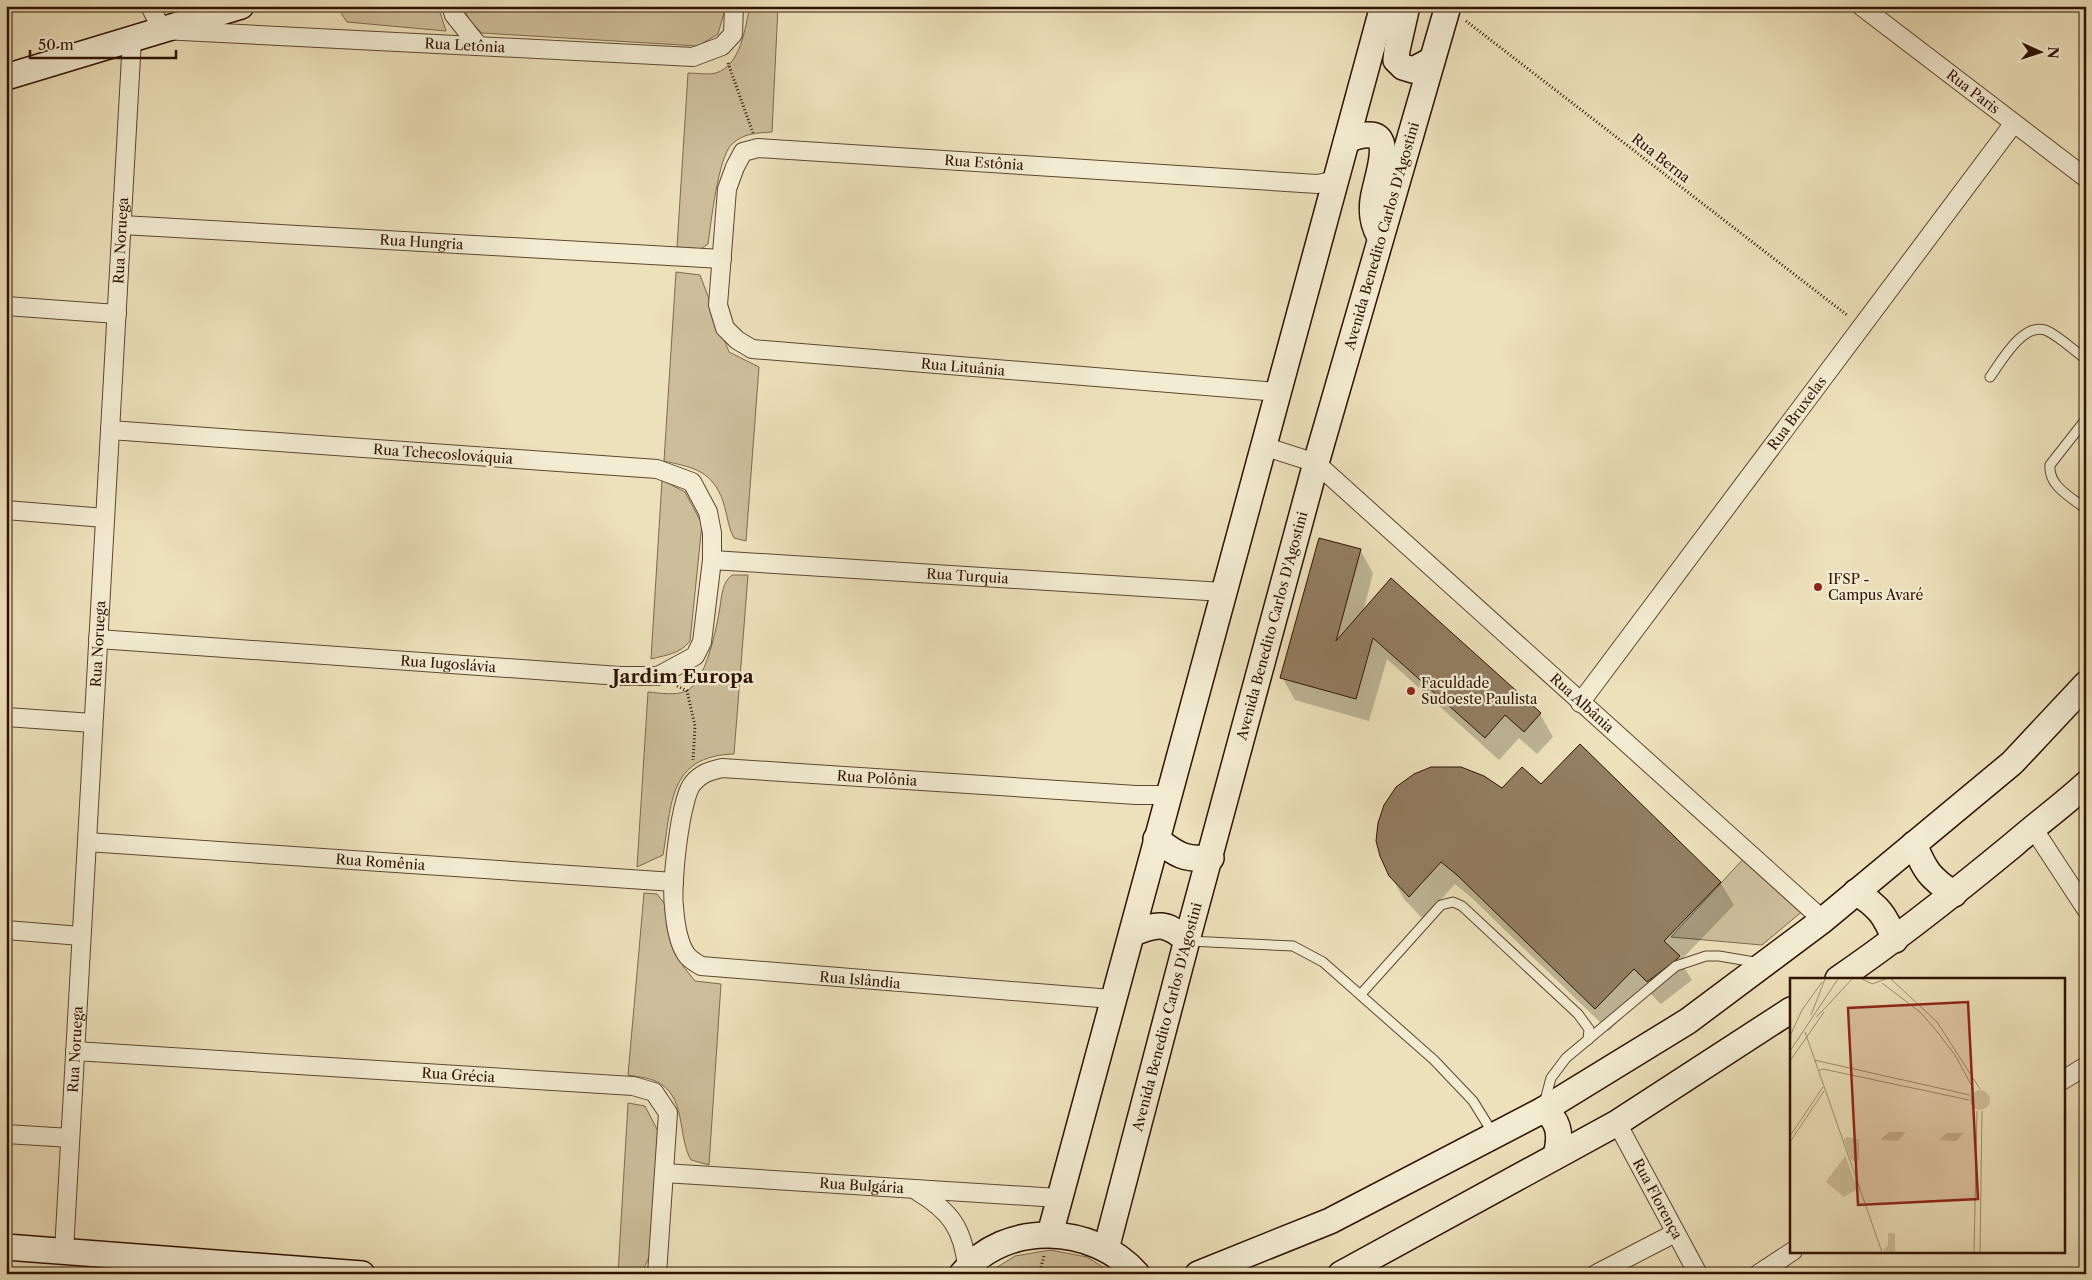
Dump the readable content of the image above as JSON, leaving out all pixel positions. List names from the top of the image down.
{
  "streets": {
    "main road": ["Avenida Benedito Carlos D'Agostini"],
    "street": [
      "Rua Letônia",
      "Rua Paris",
      "Rua Estônia",
      "Rua Noruega",
      "Rua Hungria",
      "Rua Lituânia",
      "Rua Bruxelas",
      "Rua Tchecoslováquia",
      "Rua Turquia",
      "Rua Iugoslávia",
      "Rua Albânia",
      "Rua Polônia",
      "Rua Romênia",
      "Rua Islândia",
      "Rua Grécia",
      "Rua Bulgária",
      "Rua Florença"
    ],
    "path": ["Rua Berna"]
  },
  "crossings": [
    ["Rua Paris", "Rua Bruxelas"],
    ["Rua Berna", "Avenida Benedito Carlos D'Agostini"],
    ["Rua Berna", "Rua Bruxelas"],
    ["Avenida Benedito Carlos D'Agostini", "Rua Albânia"],
    ["Rua Noruega", "Rua Hungria"],
    ["Rua Noruega", "Rua Tchecoslováquia"],
    ["Rua Noruega", "Rua Iugoslávia"],
    ["Rua Noruega", "Rua Romênia"],
    ["Rua Noruega", "Rua Grécia"],
    ["Rua Hungria", "Rua Lituânia"],
    ["Rua Bruxelas", "Rua Albânia"],
    ["Rua Tchecoslováquia", "Rua Turquia"],
    ["Rua Tchecoslováquia", "Rua Iugoslávia"],
    ["Rua Turquia", "Rua Iugoslávia"],
    ["Rua Romênia", "Rua Islândia"],
    ["Rua Grécia", "Rua Bulgária"]
  ],
  "districts": ["Jardim Europa"],
  "places": ["IFSP - Campus Avaré", "Faculdade Sudoeste Paulista"],
  "scale_bar": "50 m",
  "north": "right"
}
